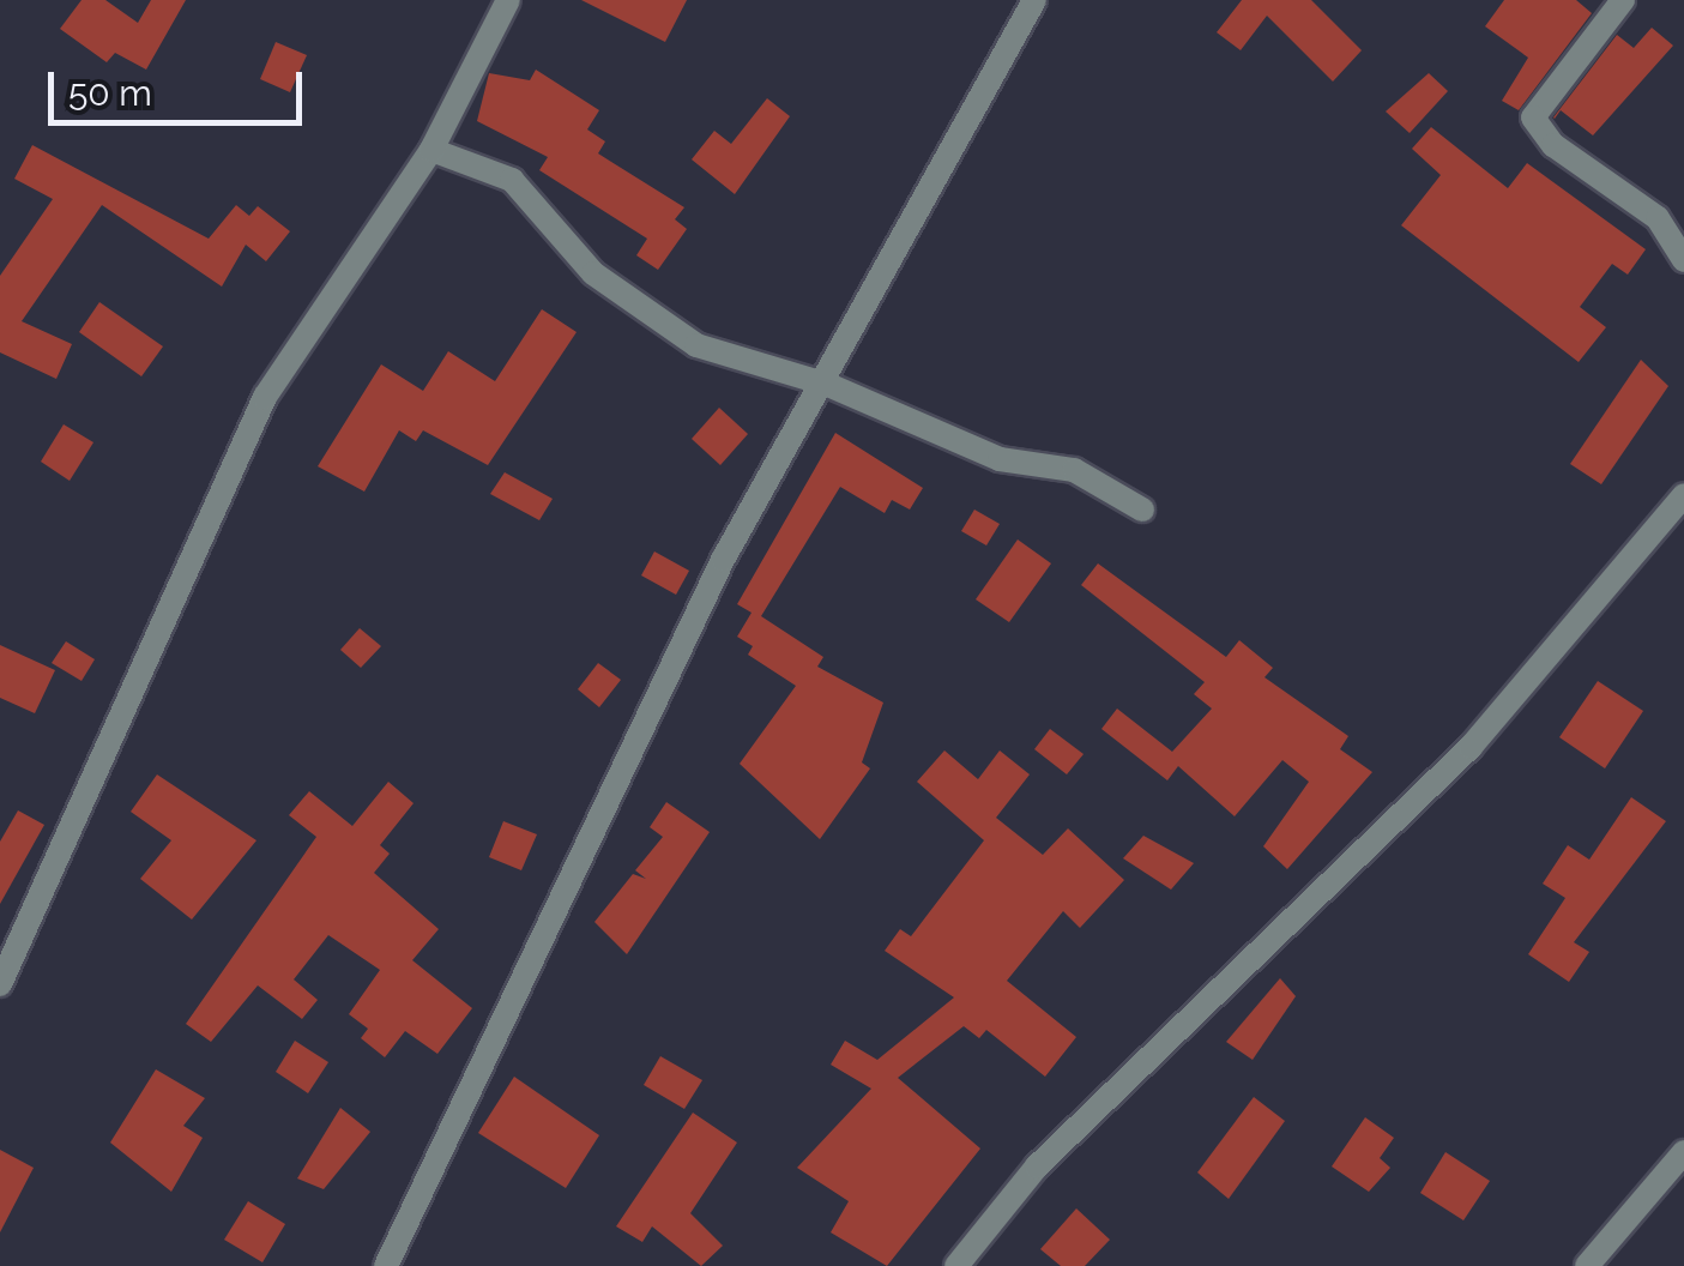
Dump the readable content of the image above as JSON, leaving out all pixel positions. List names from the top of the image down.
{
  "scale_bar": "50 m"
}
